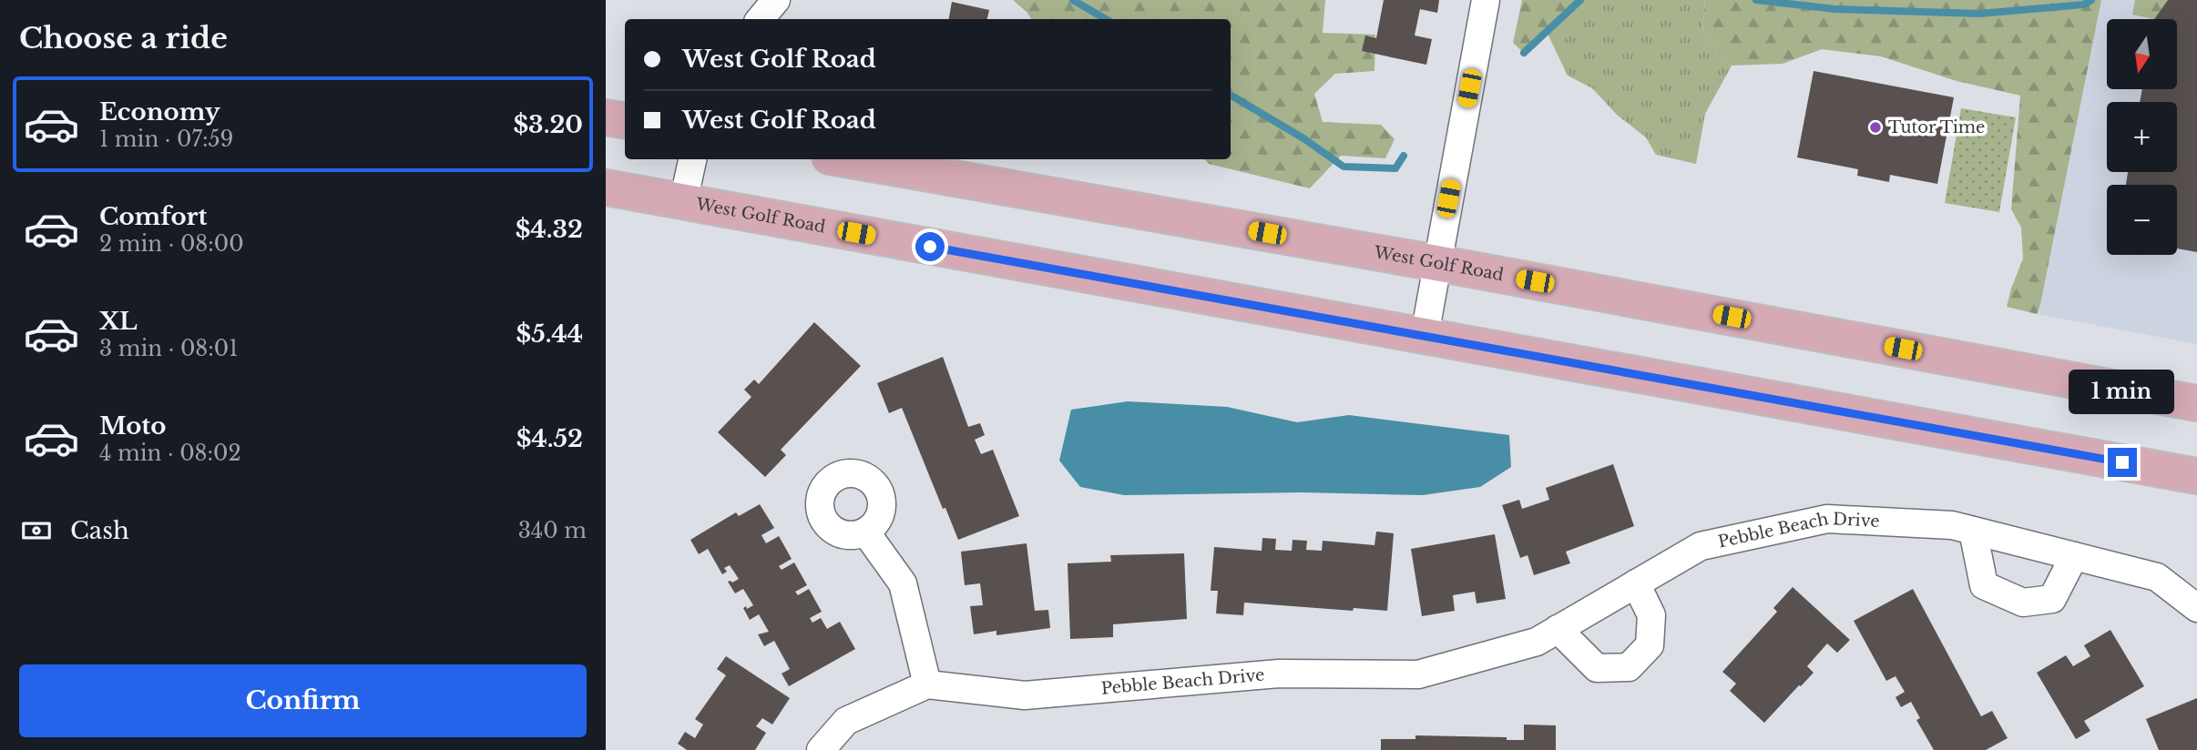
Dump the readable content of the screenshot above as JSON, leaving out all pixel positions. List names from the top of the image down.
{
  "streets": {
    "main road": ["West Golf Road"],
    "street": ["Pebble Beach Drive"]
  },
  "places": ["Tutor Time"],
  "north": "bottom",
  "page": {
    "heading": "Choose a ride",
    "map_buttons": ["+", "−"],
    "banner": ["West Golf Road", "West Golf Road"],
    "list": [
      {
        "name": "Economy",
        "note": "1 min · 07:59",
        "value": "$3.20"
      },
      {
        "name": "Comfort",
        "note": "2 min · 08:00",
        "value": "$4.32"
      },
      {
        "name": "XL",
        "note": "3 min · 08:01",
        "value": "$5.44"
      },
      {
        "name": "Moto",
        "note": "4 min · 08:02",
        "value": "$4.52"
      }
    ],
    "bubble": "1 min",
    "pay": ["Cash", "340 m"],
    "buttons": "Confirm"
  }
}
